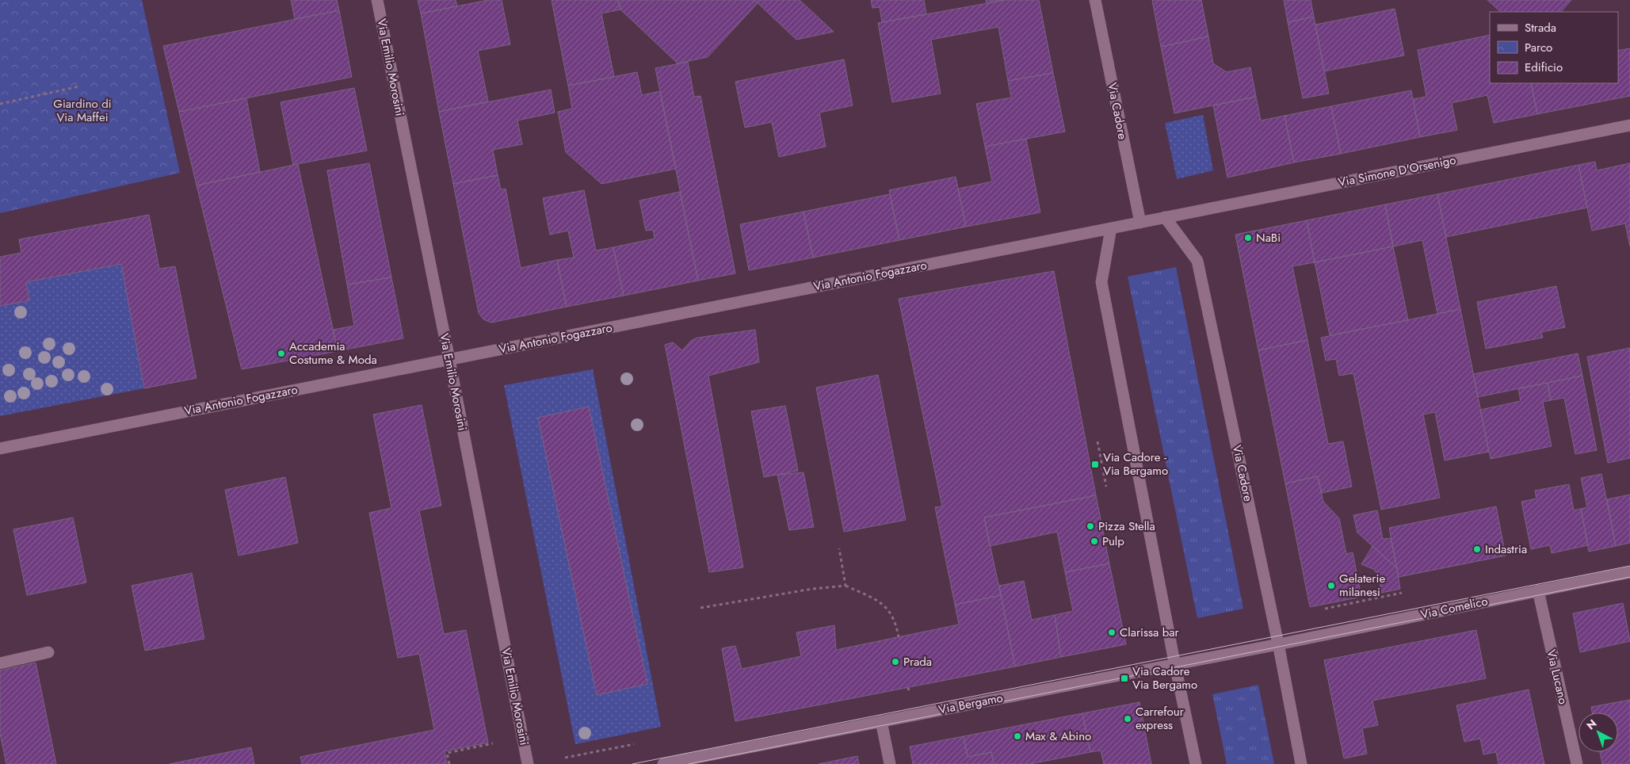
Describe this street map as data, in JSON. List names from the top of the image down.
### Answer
{
  "streets": {
    "street": [
      "Via Emilio Morosini",
      "Via Cadore",
      "Via Simone D'Orsenigo",
      "Via Antonio Fogazzaro",
      "Via Comelico",
      "Via Lucano",
      "Via Bergamo"
    ]
  },
  "crossings": [
    ["Via Emilio Morosini", "Via Antonio Fogazzaro"],
    ["Via Cadore", "Via Simone D'Orsenigo"],
    ["Via Cadore", "Via Comelico"],
    ["Via Cadore", "Via Bergamo"],
    ["Via Comelico", "Via Lucano"],
    ["Via Comelico", "Via Bergamo"]
  ],
  "parks": ["Giardino di Via Maffei"],
  "places": {
    "other": [
      "NaBi",
      "Accademia Costume & Moda",
      "Pizza Stella",
      "Pulp",
      "Indastria",
      "Gelaterie milanesi",
      "Clarissa bar",
      "Prada",
      "Carrefour express",
      "Max & Abino"
    ],
    "transit": ["Via Cadore - Via Bergamo", "Via Cadore Via Bergamo"]
  },
  "legend": ["Strada", "Parco", "Edificio"],
  "north": "top left"
}
